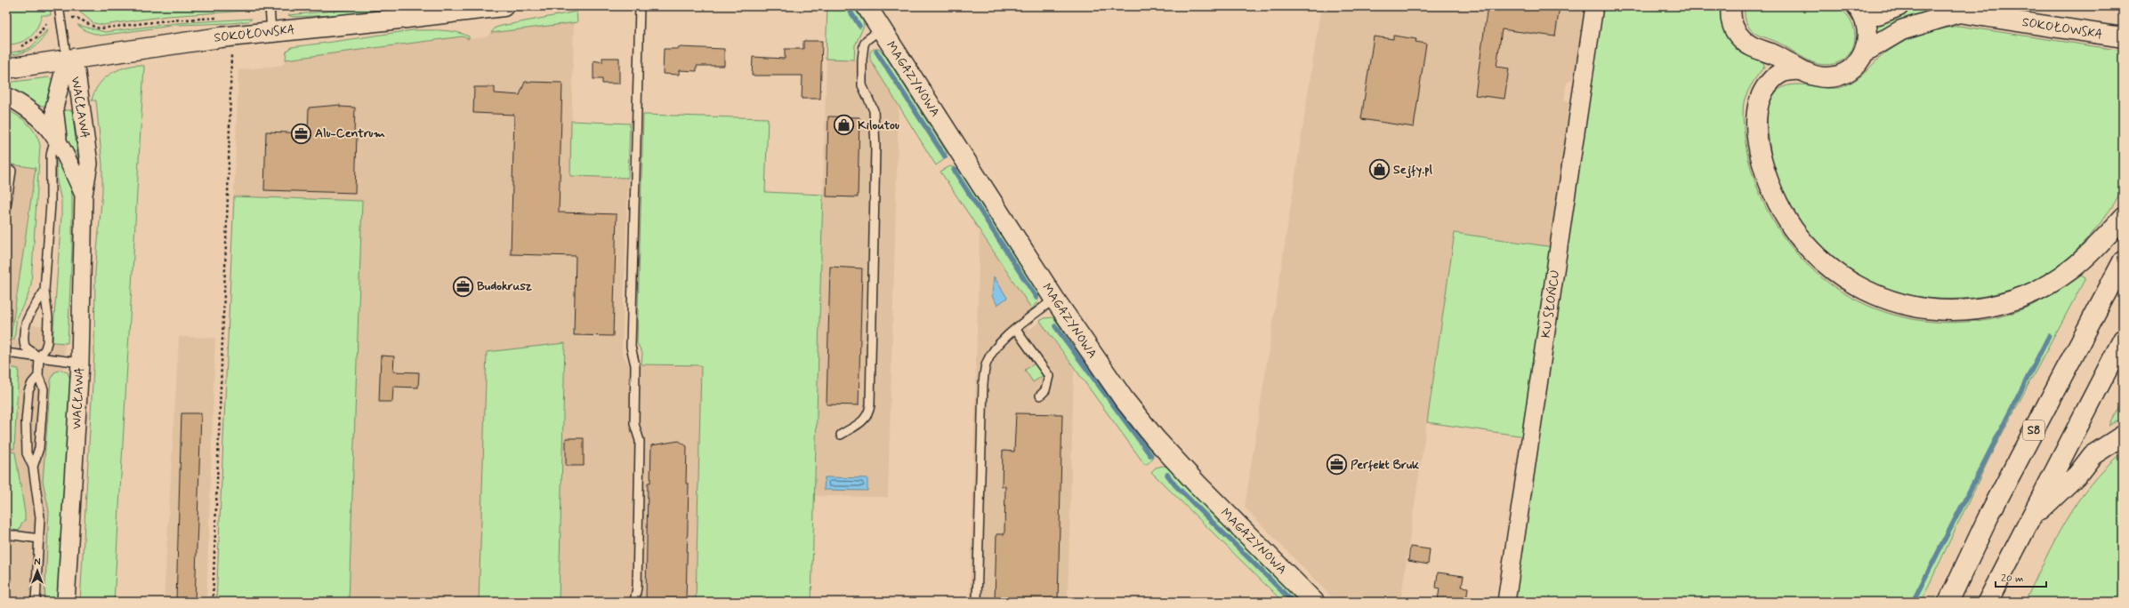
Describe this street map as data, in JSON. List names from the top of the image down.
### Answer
{
  "streets": {
    "main road": ["SOKOŁOWSKA", "MAGAZYNOWA", "S8"],
    "street": ["WACŁAWA", "KU SŁOŃCU"]
  },
  "crossings": [
    ["SOKOŁOWSKA", "WACŁAWA"]
  ],
  "places": {
    "shop": ["Kiloutou", "Sejfy.pl"],
    "office": ["Alu-Centrum", "Budokrusz", "Perfekt Bruk"]
  },
  "scale_bar": "20 m",
  "north": "top"
}
